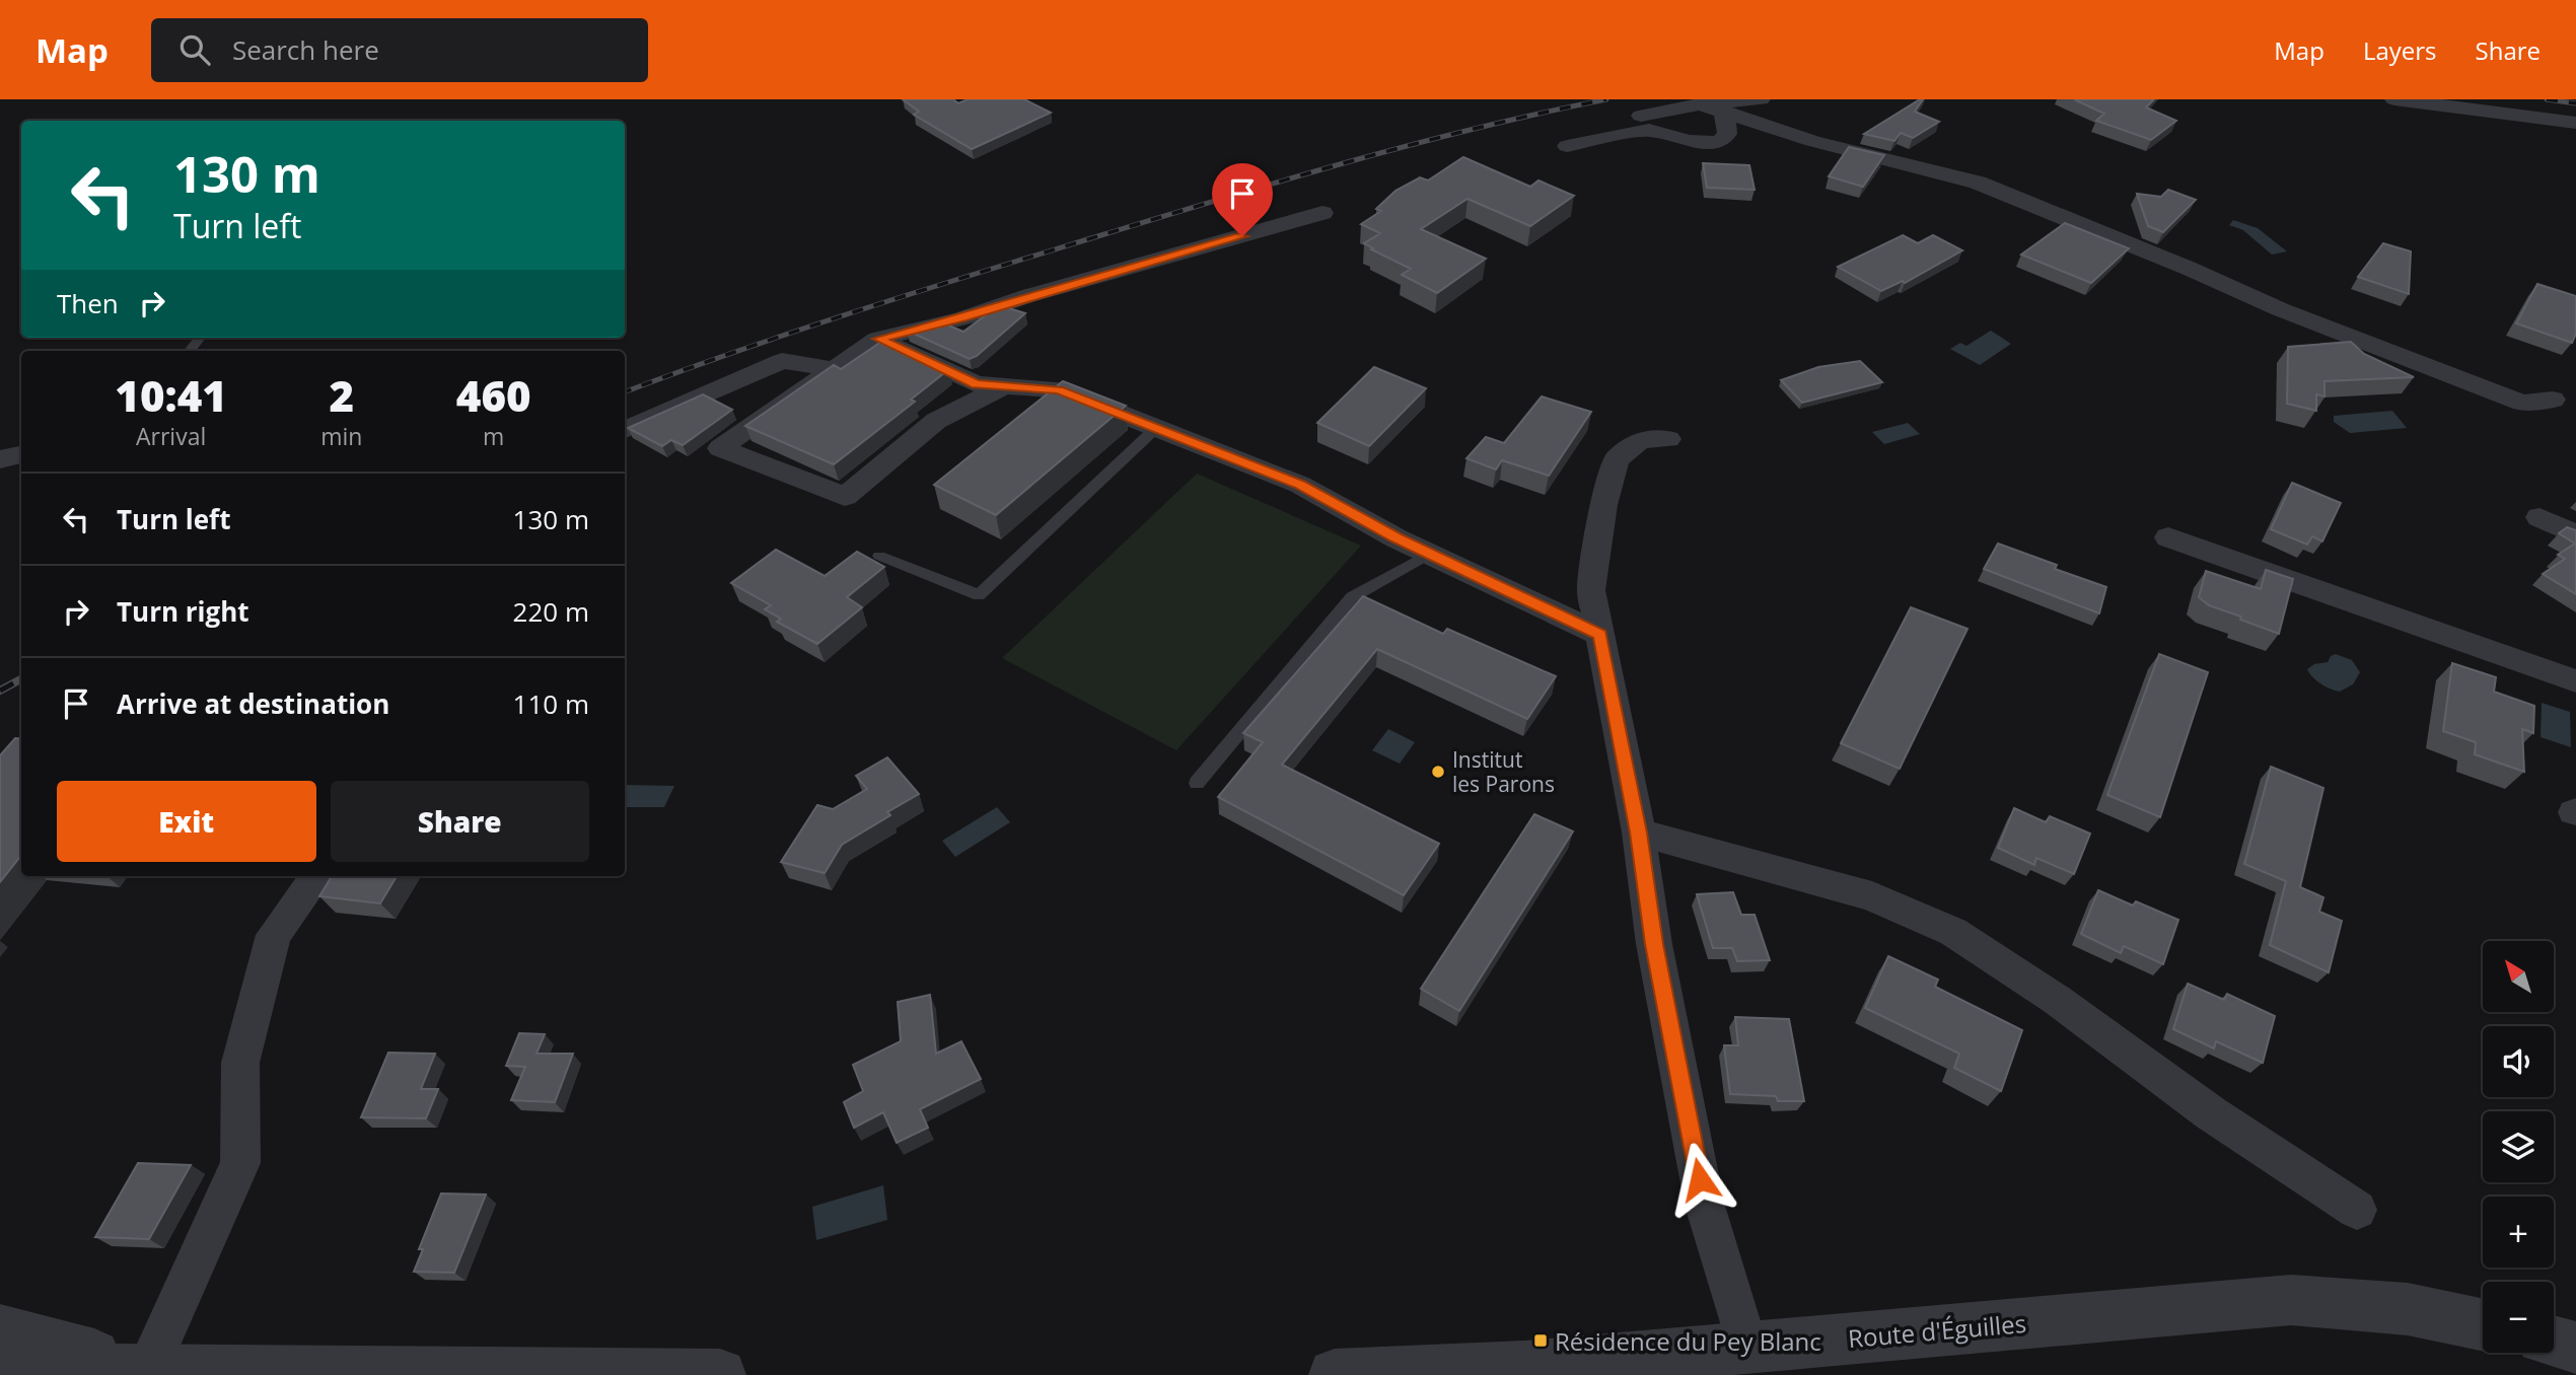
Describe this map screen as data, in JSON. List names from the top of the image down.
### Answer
{
  "streets": {
    "street": ["Route d'Éguilles"]
  },
  "places": {
    "other": ["Institut les Parons"],
    "transit": ["Résidence du Pey Blanc"]
  },
  "north": "top left",
  "page": {
    "header": "Map",
    "search": "Search here",
    "nav": ["Map", "Layers", "Share"],
    "turn": ["130 m", "Turn left"],
    "then": "Then",
    "eta": [
      "10:41",
      "Arrival",
      "2",
      "min",
      "460",
      "m"
    ],
    "list": [
      {
        "name": "Turn left",
        "value": "130 m"
      },
      {
        "name": "Turn right",
        "value": "220 m"
      },
      {
        "name": "Arrive at destination",
        "value": "110 m"
      }
    ],
    "buttons": ["Exit", "Share"],
    "map_buttons": ["+", "−"]
  }
}
